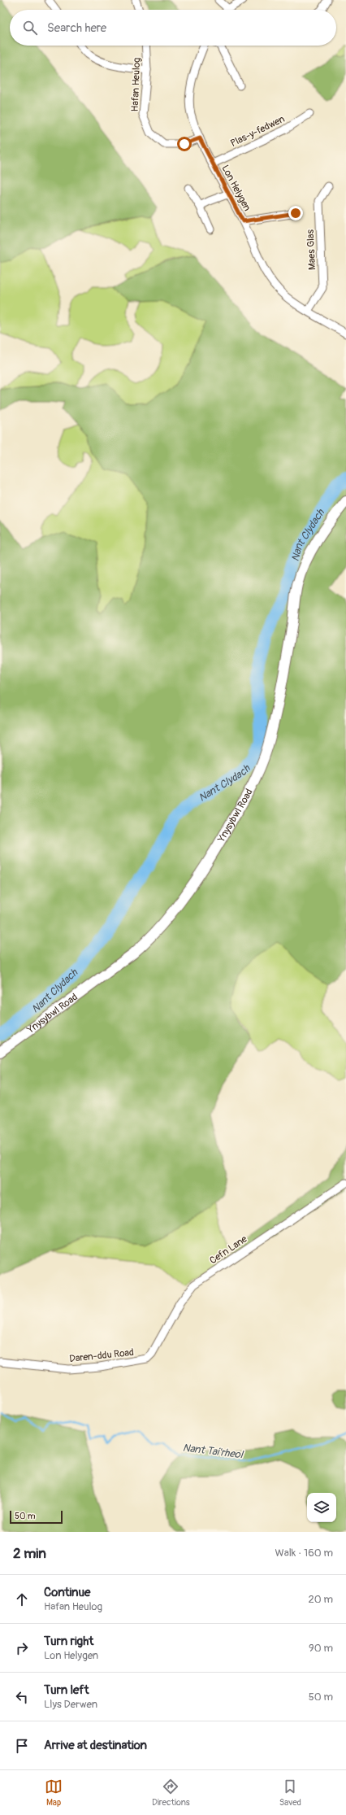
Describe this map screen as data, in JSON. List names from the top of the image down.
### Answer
{
  "streets": {
    "main road": ["Ynysybwl Road"],
    "street": [
      "Hafan Heulog",
      "Plas-y-fedwen",
      "Lon Helygen",
      "Maes Glas",
      "Cefn Lane",
      "Daren-ddu Road"
    ]
  },
  "crossings": [
    ["Hafan Heulog", "Lon Helygen"],
    ["Plas-y-fedwen", "Lon Helygen"],
    ["Lon Helygen", "Maes Glas"],
    ["Cefn Lane", "Daren-ddu Road"]
  ],
  "water": ["Nant Clydach", "Nant Tai'rheol"],
  "scale_bar": "50 m",
  "page": {
    "search": "Search here",
    "scale": "50 m",
    "heading": ["2 min", "Walk · 160 m"],
    "list": [
      ["Continue", "Hafan Heulog", "20 m"],
      ["Turn right", "Lon Helygen", "90 m"],
      ["Turn left", "Llys Derwen", "50 m"],
      "Arrive at destination"
    ],
    "nav": ["Map", "Directions", "Saved"]
  }
}
